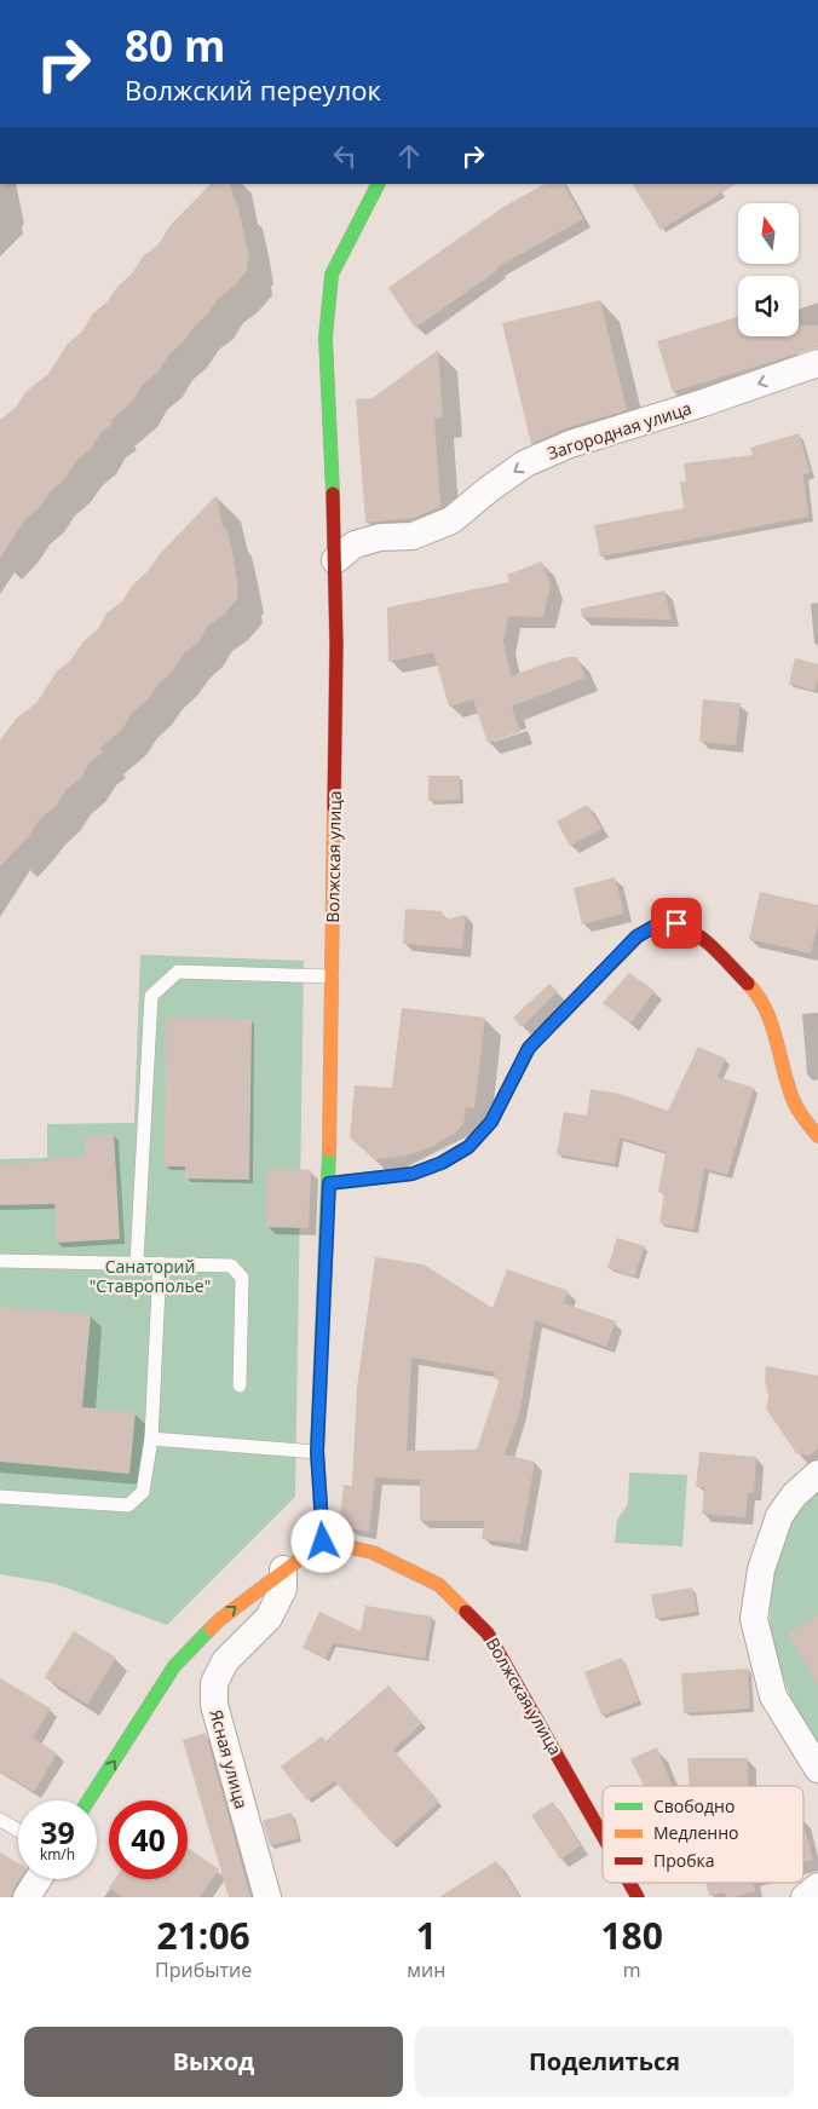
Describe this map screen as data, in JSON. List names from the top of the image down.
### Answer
{
  "streets": {
    "street": ["Загородная улица", "Волжская улица", "Ясная улица"]
  },
  "crossings": [
    ["Загородная улица", "Волжская улица"]
  ],
  "one_way": ["Загородная улица"],
  "parks": ["Санаторий \"Ставрополье\""],
  "legend": ["Свободно", "Медленно", "Пробка"],
  "north": "top",
  "page": {
    "turn": ["80 m", "Волжский переулок"],
    "speed": "39 km/h",
    "limit": "40",
    "eta": [
      "21:06",
      "Прибытие",
      "1",
      "мин",
      "180",
      "m"
    ],
    "buttons": ["Выход", "Поделиться"]
  }
}
